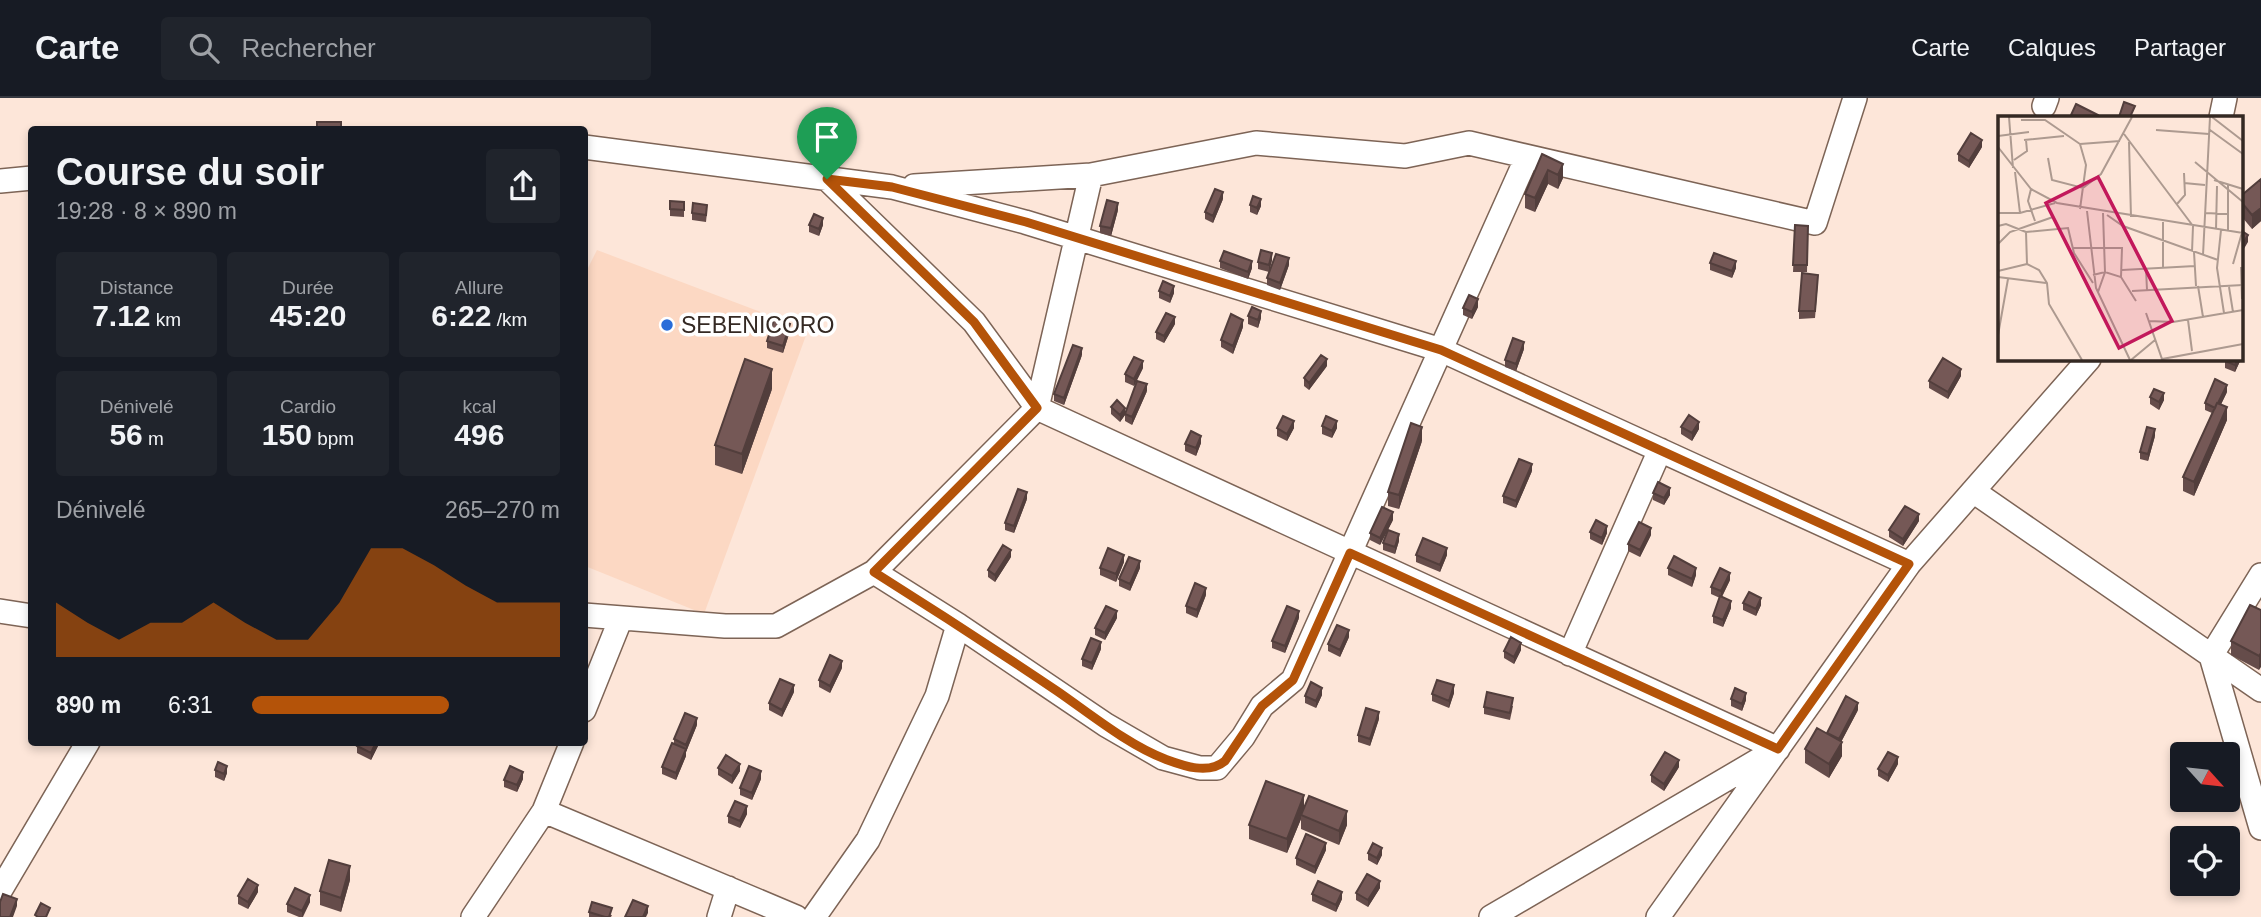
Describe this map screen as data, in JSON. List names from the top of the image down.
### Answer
{
  "places": ["SEBENICORO"],
  "north": "bottom right",
  "page": {
    "header": "Carte",
    "search": "Rechercher",
    "nav": ["Carte", "Calques", "Partager"],
    "heading": ["Course du soir", "19:28 · 8 × 890 m"],
    "stats": [
      ["Distance", "7.12 km"],
      ["Durée", "45:20"],
      ["Allure", "6:22 /km"],
      ["Dénivelé", "56 m"],
      ["Cardio", "150 bpm"],
      ["kcal", "496"]
    ],
    "chart": ["Dénivelé", "265–270 m"],
    "list": [
      {
        "name": "890 m",
        "note": "6:31"
      }
    ]
  }
}
